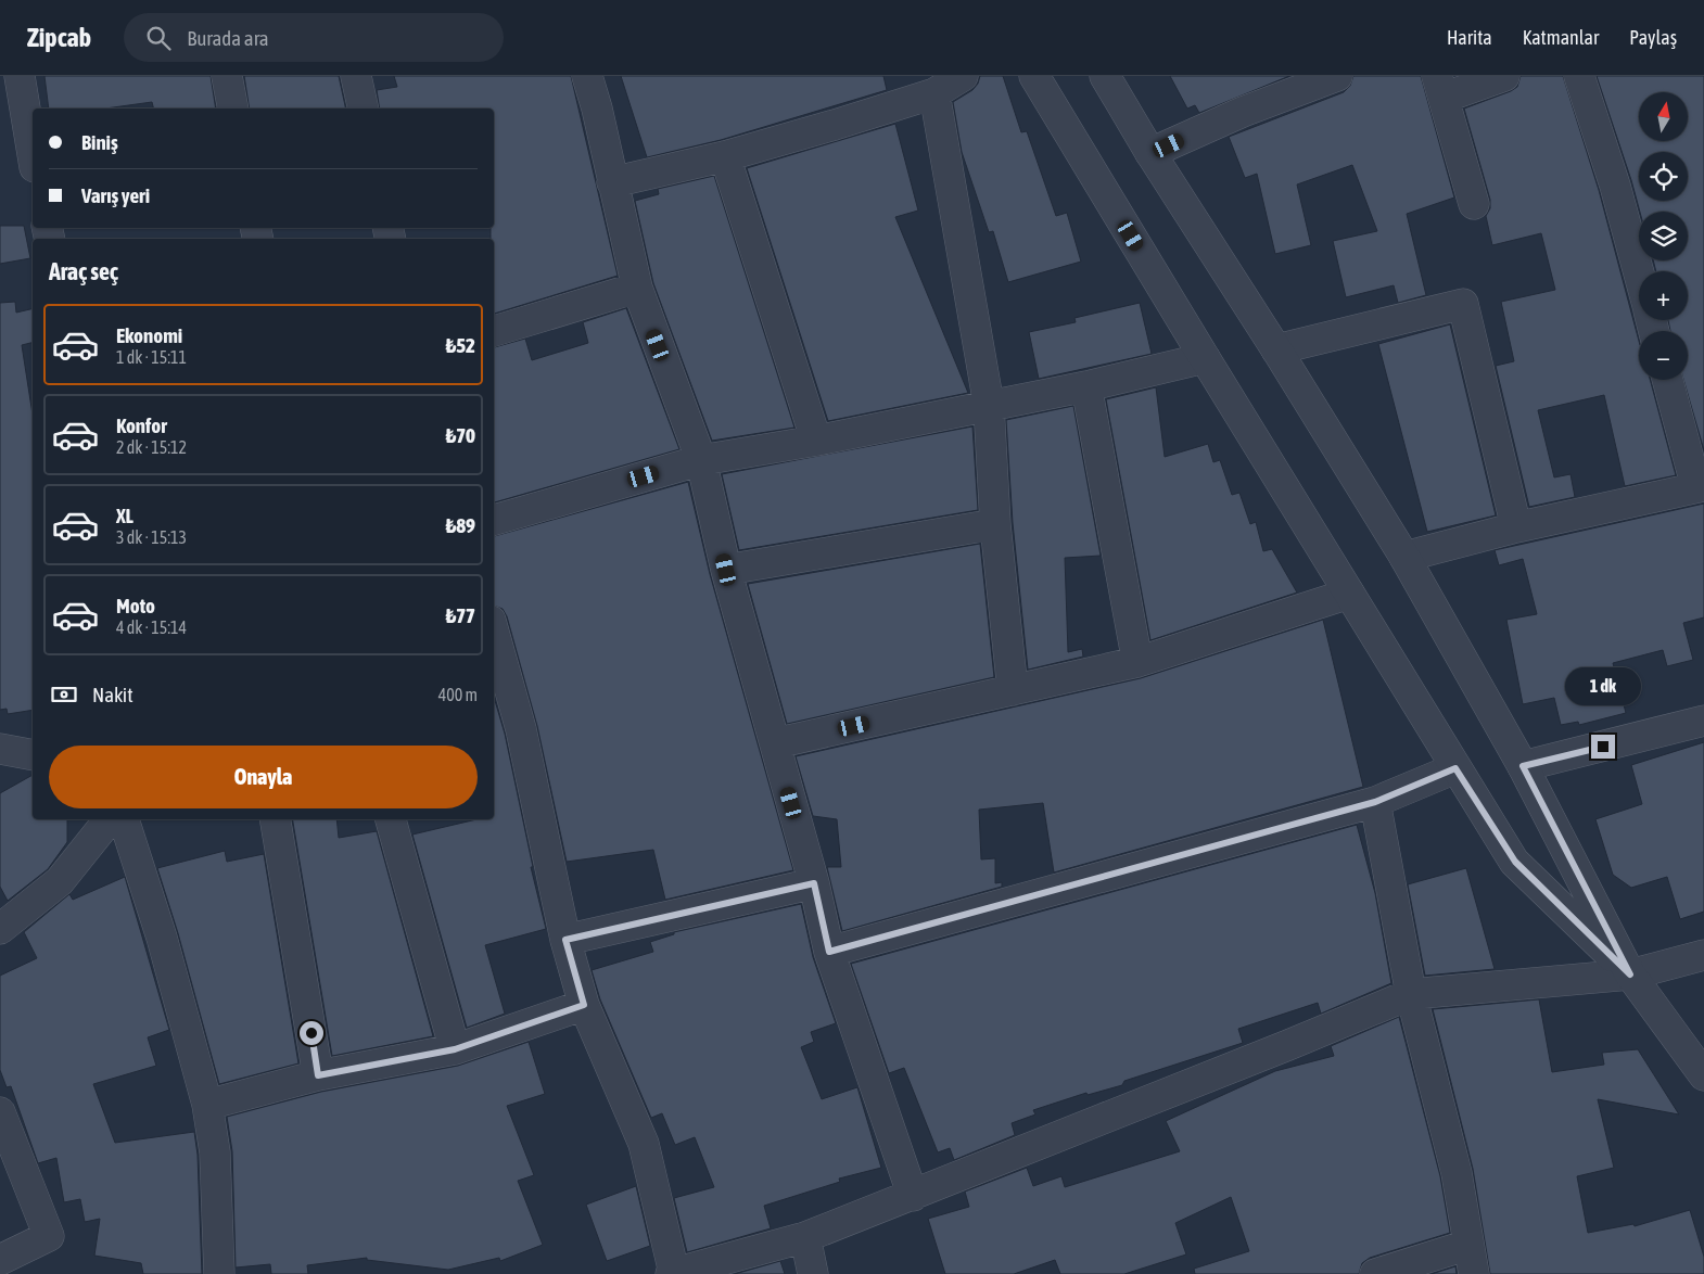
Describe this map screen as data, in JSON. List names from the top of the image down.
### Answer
{
  "north": "top",
  "page": {
    "header": "Zipcab",
    "search": "Burada ara",
    "nav": ["Harita", "Katmanlar", "Paylaş"],
    "map_buttons": ["+", "−"],
    "banner": ["Biniş", "Varış yeri"],
    "heading": "Araç seç",
    "list": [
      {
        "name": "Ekonomi",
        "note": "1 dk · 15:11",
        "value": "₺52"
      },
      {
        "name": "Konfor",
        "note": "2 dk · 15:12",
        "value": "₺70"
      },
      {
        "name": "XL",
        "note": "3 dk · 15:13",
        "value": "₺89"
      },
      {
        "name": "Moto",
        "note": "4 dk · 15:14",
        "value": "₺77"
      }
    ],
    "pay": ["Nakit", "400 m"],
    "bubble": "1 dk",
    "buttons": "Onayla"
  }
}
